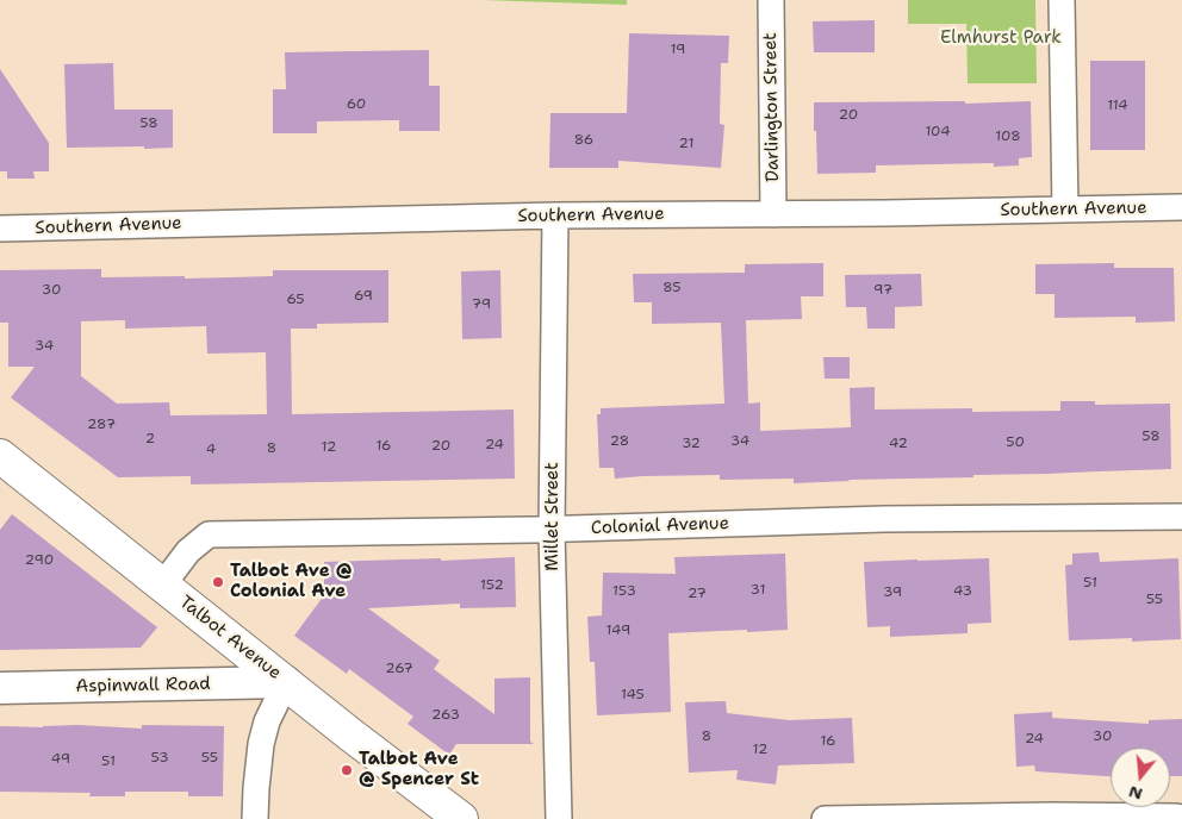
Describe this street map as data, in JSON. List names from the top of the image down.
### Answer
{
  "streets": {
    "main road": ["Talbot Avenue"],
    "street": [
      "Darlington Street",
      "Southern Avenue",
      "Millet Street",
      "Colonial Avenue",
      "Aspinwall Road"
    ]
  },
  "crossings": [
    ["Darlington Street", "Southern Avenue"],
    ["Southern Avenue", "Millet Street"],
    ["Millet Street", "Colonial Avenue"],
    ["Colonial Avenue", "Talbot Avenue"],
    ["Talbot Avenue", "Aspinwall Road"]
  ],
  "parks": ["Elmhurst Park"],
  "places": ["Talbot Ave @ Colonial Ave", "Talbot Ave @ Spencer St"],
  "house_numbers": [
    "19",
    "60",
    "114",
    "20",
    "58",
    "104",
    "108",
    "86",
    "21",
    "85",
    "30",
    "97",
    "69",
    "65",
    "79",
    "34",
    "287",
    "58",
    "2",
    "28",
    "34",
    "50",
    "32",
    "42",
    "24",
    "16",
    "20",
    "12",
    "8",
    "4",
    "290",
    "51",
    "152",
    "31",
    "153",
    "43",
    "39",
    "27",
    "55",
    "149",
    "267",
    "145",
    "263",
    "8",
    "30",
    "24",
    "16",
    "12",
    "53",
    "55",
    "49",
    "51"
  ],
  "north": "bottom"
}
